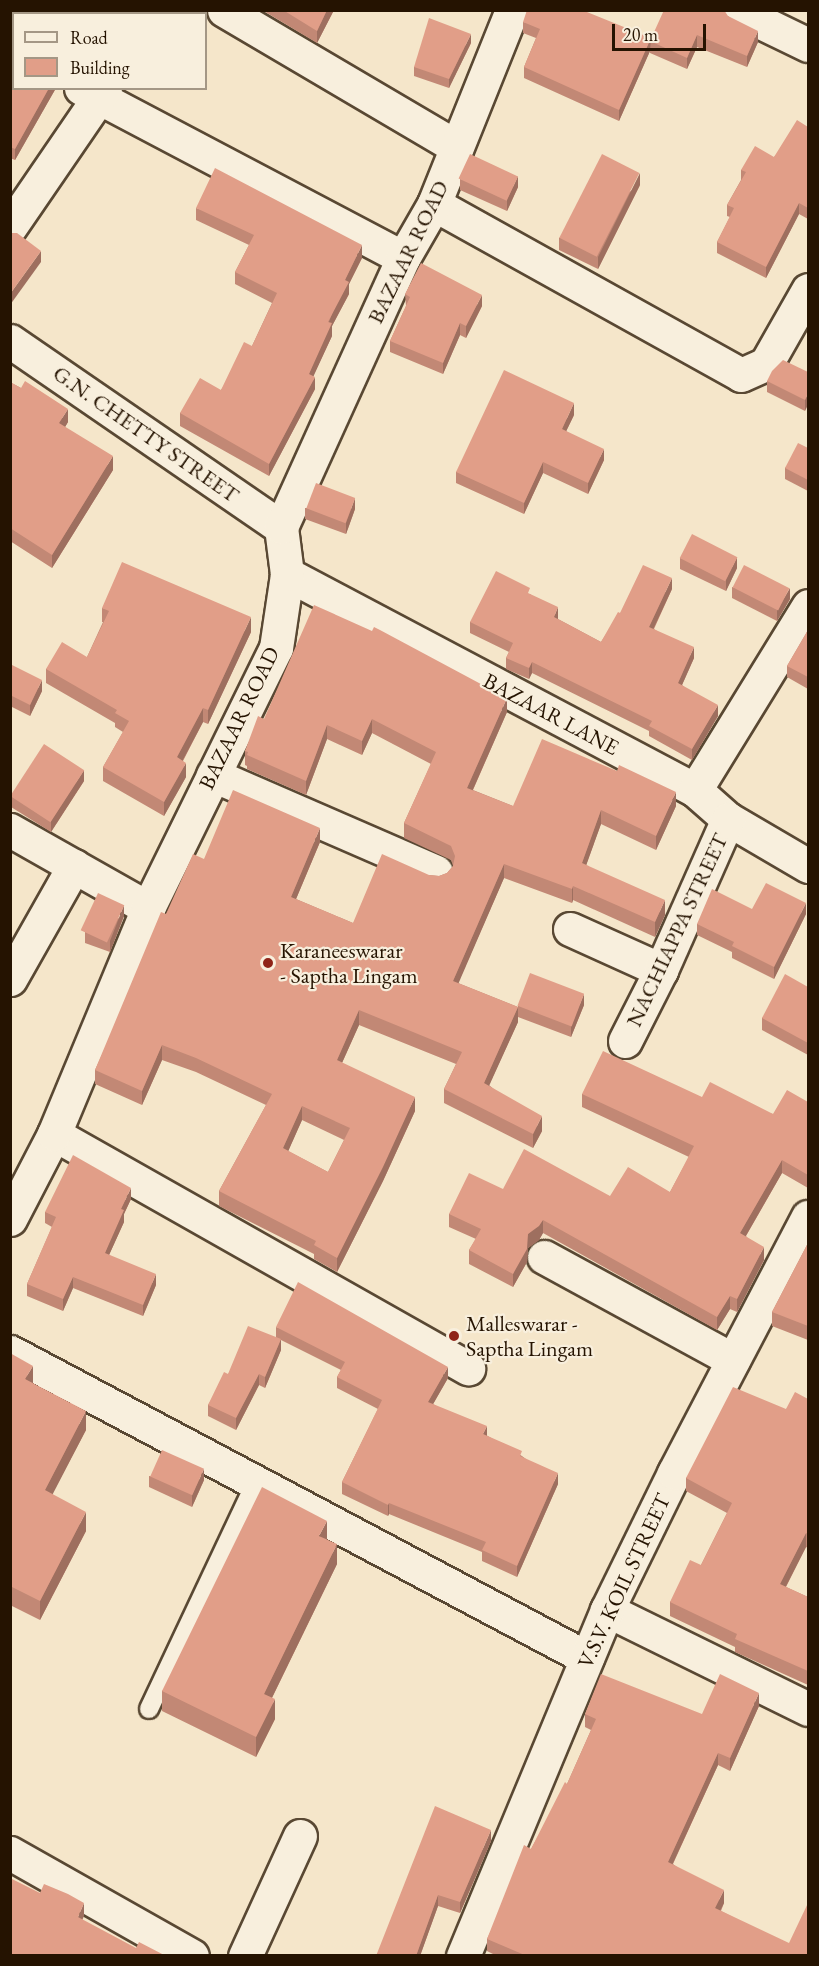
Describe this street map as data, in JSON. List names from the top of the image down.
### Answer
{
  "streets": {
    "street": [
      "BAZAAR ROAD",
      "G.N. CHETTY STREET",
      "BAZAAR LANE",
      "NACHIAPPA STREET",
      "V.S.V. KOIL STREET"
    ]
  },
  "crossings": [
    ["BAZAAR ROAD", "G.N. CHETTY STREET"],
    ["BAZAAR ROAD", "BAZAAR LANE"],
    ["BAZAAR LANE", "NACHIAPPA STREET"]
  ],
  "places": ["Karaneeswarar - Saptha Lingam", "Malleswarar - Saptha Lingam"],
  "legend": ["Road", "Building"],
  "scale_bar": "20 m"
}
